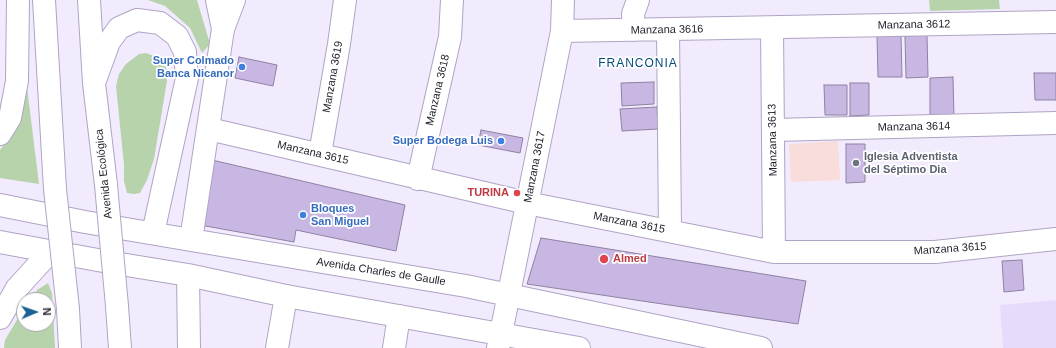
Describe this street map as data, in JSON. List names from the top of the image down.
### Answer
{
  "streets": {
    "main road": [
      "Manzana 3612",
      "Manzana 3616",
      "Manzana 3619",
      "Manzana 3618",
      "Manzana 3614",
      "Manzana 3613",
      "Manzana 3615",
      "Manzana 3617",
      "Avenida Ecológica",
      "Avenida Charles de Gaulle"
    ]
  },
  "crossings": [
    ["Manzana 3612", "Manzana 3616"],
    ["Manzana 3612", "Manzana 3613"],
    ["Manzana 3616", "Manzana 3613"],
    ["Manzana 3616", "Manzana 3617"],
    ["Manzana 3619", "Manzana 3615"],
    ["Manzana 3618", "Manzana 3615"],
    ["Manzana 3614", "Manzana 3613"],
    ["Manzana 3613", "Manzana 3615"],
    ["Manzana 3615", "Manzana 3617"],
    ["Manzana 3617", "Avenida Charles de Gaulle"]
  ],
  "districts": ["FRANCONIA"],
  "places": [
    "Super Colmado Banca Nicanor",
    "Super Bodega Luis",
    "Iglesia Adventista del Séptimo Dia",
    "TURINA",
    "Bloques San Miguel",
    "Almed"
  ],
  "north": "right"
}
